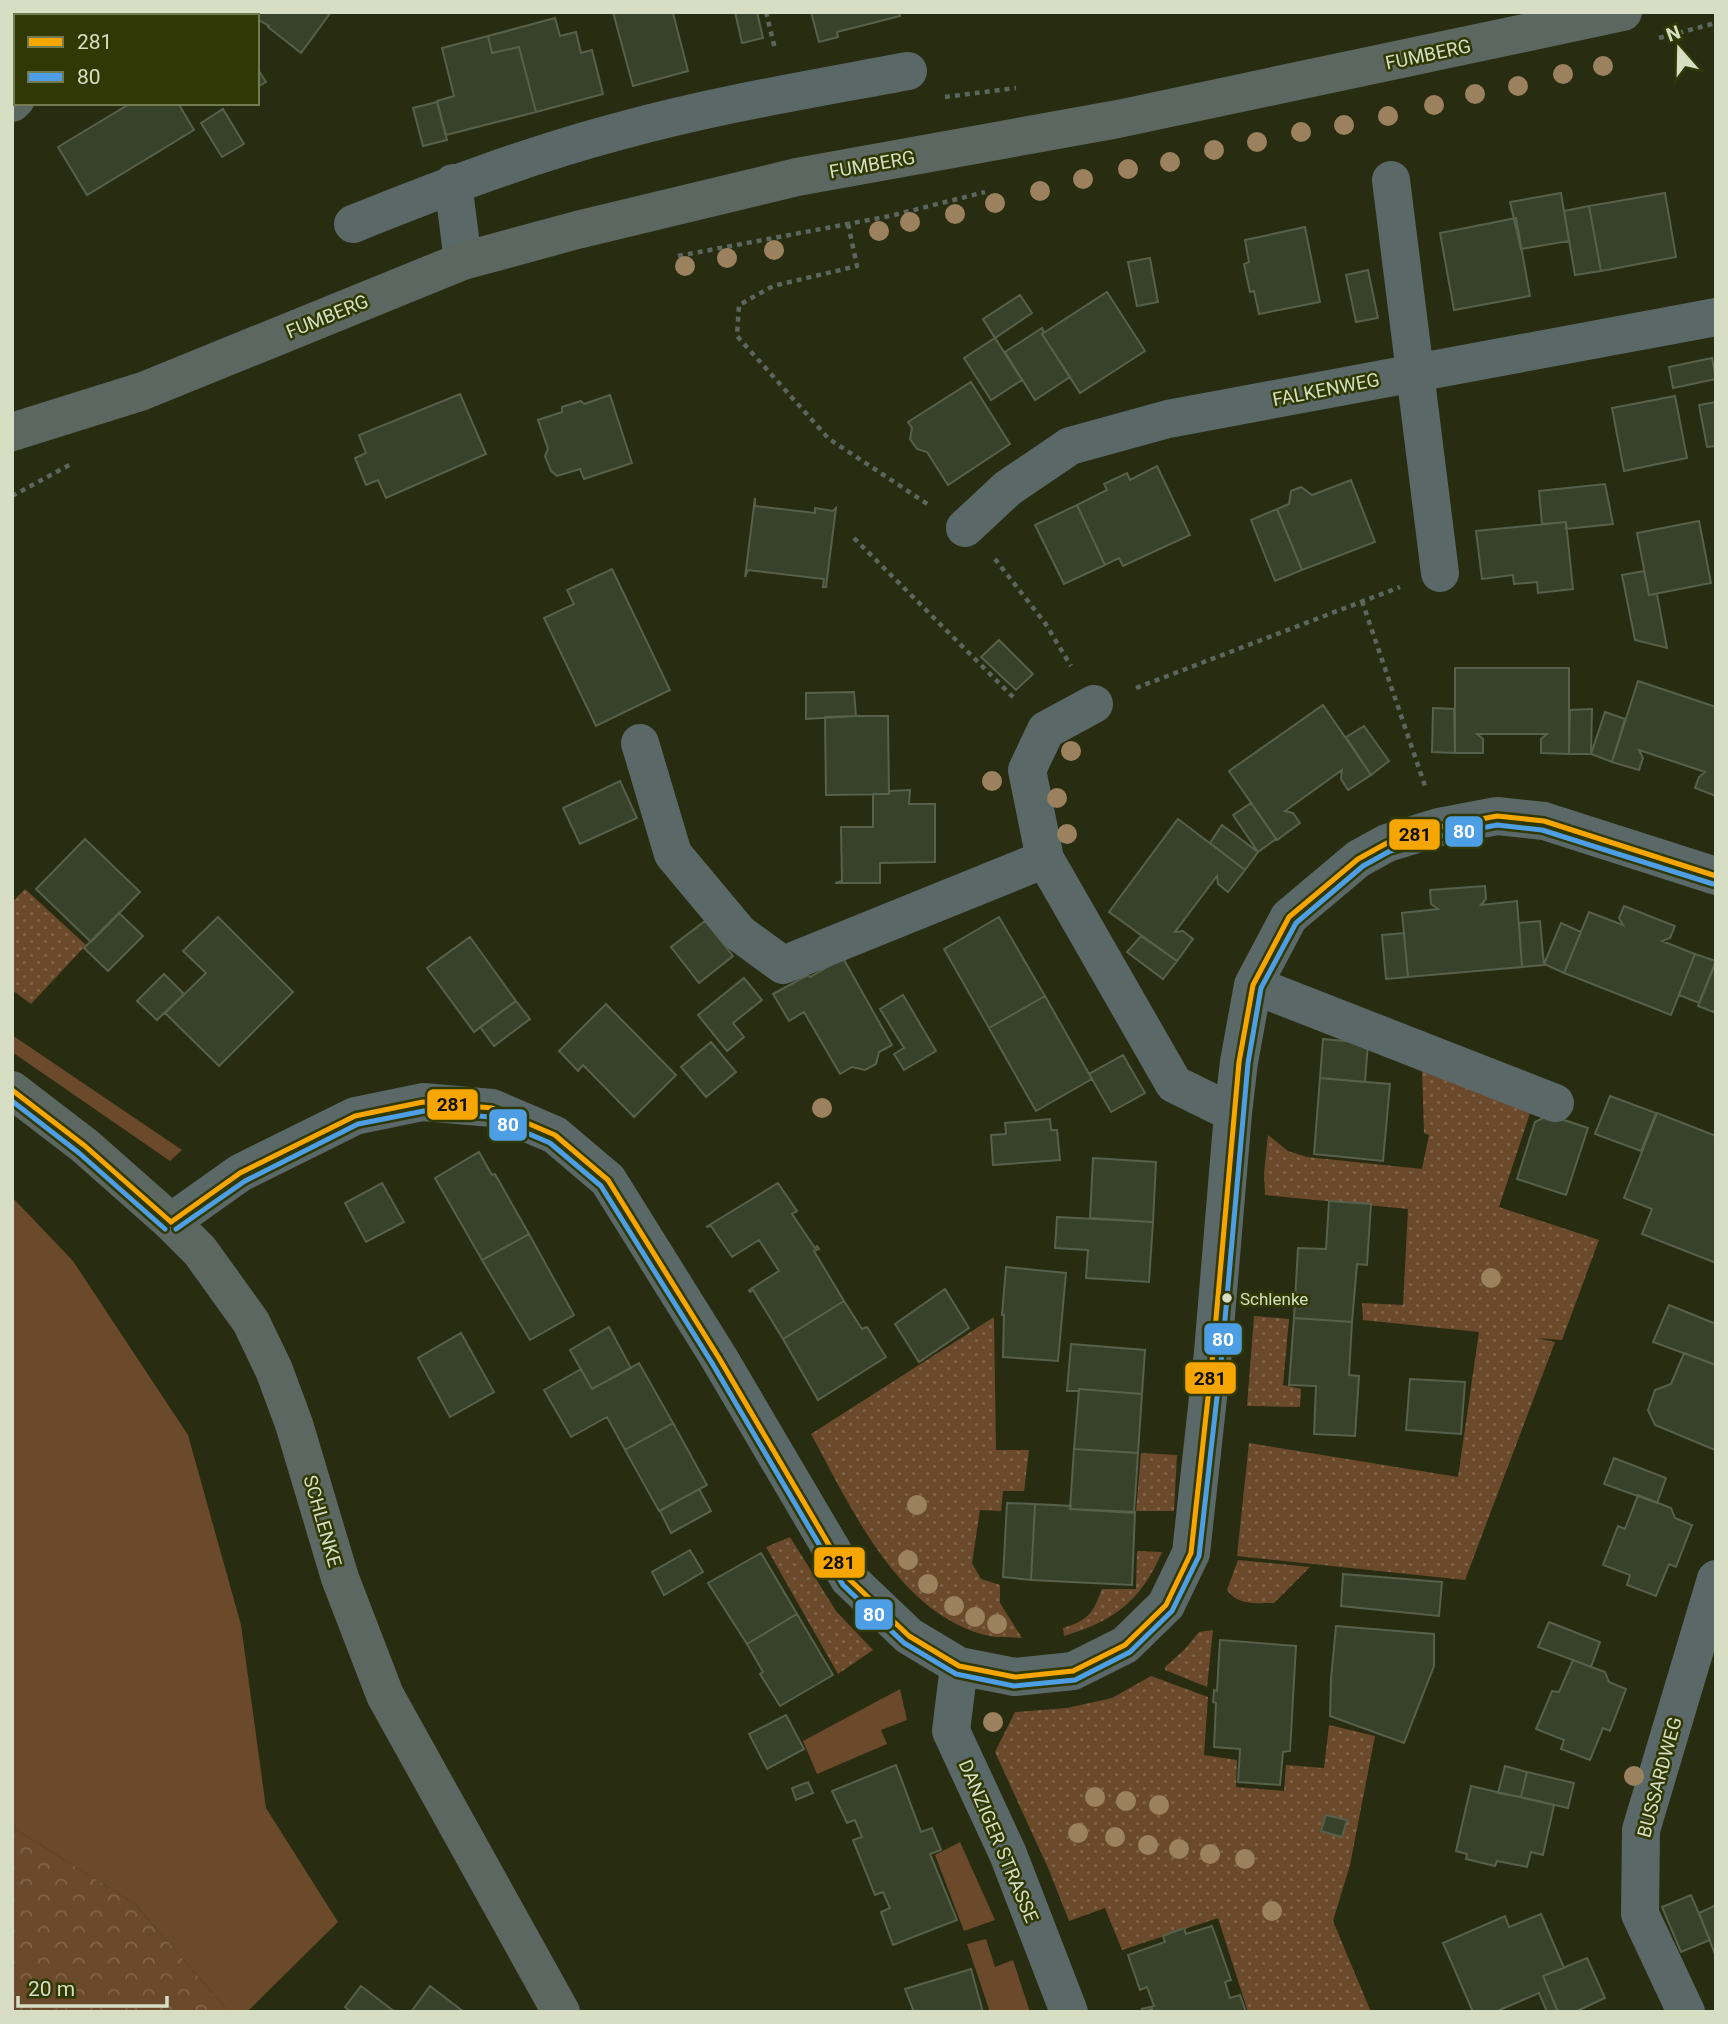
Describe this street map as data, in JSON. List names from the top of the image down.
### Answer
{
  "streets": {
    "main road": ["FUMBERG", "SCHLENKE"],
    "street": ["FALKENWEG", "BUSSARDWEG", "DANZIGER STRASSE"]
  },
  "places": ["Schlenke"],
  "lines": ["transit line 281", "transit line 80"],
  "legend": ["281", "80"],
  "scale_bar": "20 m",
  "north": "top"
}
